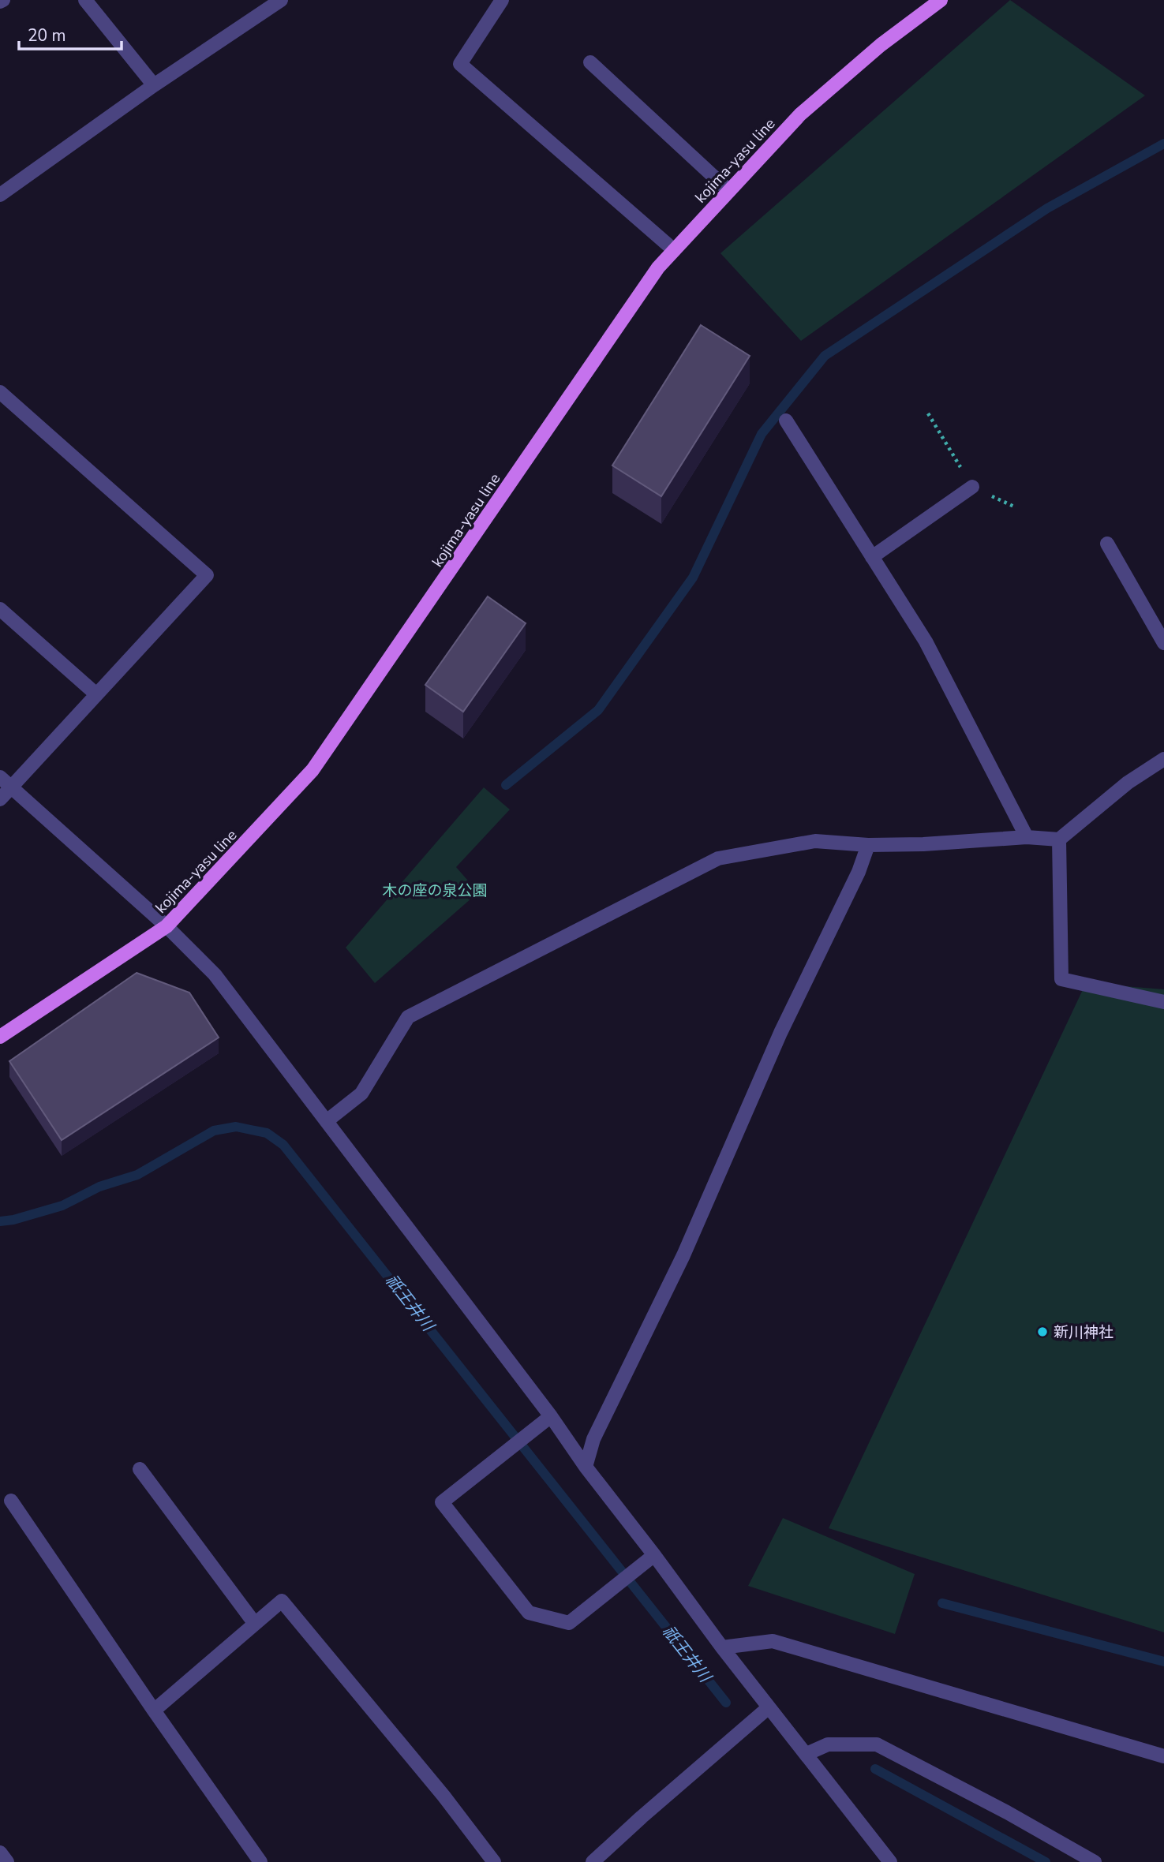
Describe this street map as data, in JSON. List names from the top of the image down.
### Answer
{
  "streets": {
    "main road": ["kojima-yasu line"]
  },
  "water": ["祇王井川"],
  "parks": ["木の座の泉公園"],
  "places": ["新川神社"],
  "scale_bar": "20 m"
}
